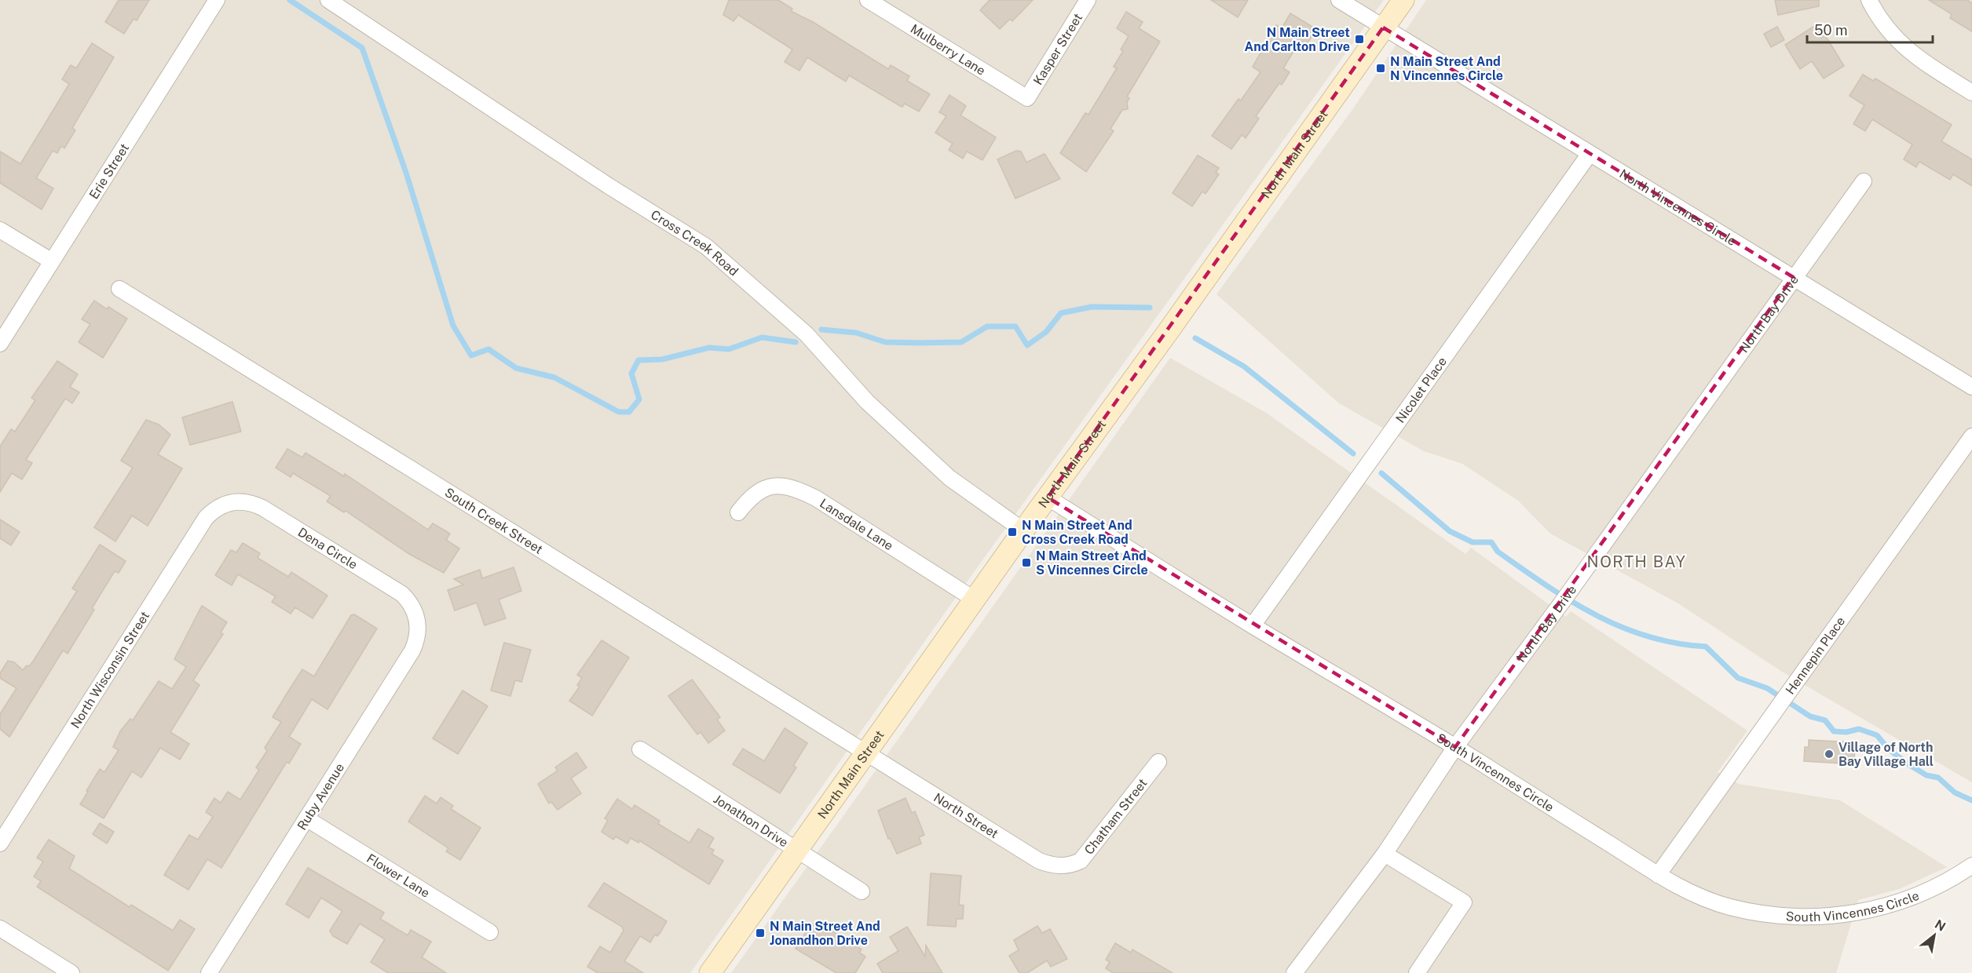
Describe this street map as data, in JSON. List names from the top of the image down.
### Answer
{
  "streets": {
    "main road": ["North Main Street"],
    "street": [
      "Mulberry Lane",
      "Kasper Street",
      "Erie Street",
      "North Vincennes Circle",
      "Cross Creek Road",
      "North Bay Drive",
      "Nicolet Place",
      "South Creek Street",
      "Lansdale Lane",
      "Dena Circle",
      "Hennepin Place",
      "North Wisconsin Street",
      "South Vincennes Circle",
      "Ruby Avenue",
      "North Street",
      "Chatham Street",
      "Jonathon Drive",
      "Flower Lane"
    ]
  },
  "crossings": [
    ["Mulberry Lane", "Kasper Street"],
    ["North Main Street", "North Vincennes Circle"],
    ["North Main Street", "Cross Creek Road"],
    ["North Main Street", "South Creek Street"],
    ["North Main Street", "Lansdale Lane"],
    ["North Main Street", "South Vincennes Circle"],
    ["North Main Street", "North Street"],
    ["North Main Street", "Jonathon Drive"],
    ["North Vincennes Circle", "North Bay Drive"],
    ["North Vincennes Circle", "Nicolet Place"],
    ["North Bay Drive", "South Vincennes Circle"],
    ["Nicolet Place", "South Vincennes Circle"],
    ["South Creek Street", "North Street"],
    ["Dena Circle", "North Wisconsin Street"],
    ["Dena Circle", "Ruby Avenue"],
    ["Hennepin Place", "South Vincennes Circle"],
    ["Ruby Avenue", "Flower Lane"],
    ["North Street", "Chatham Street"]
  ],
  "districts": ["NORTH BAY"],
  "places": {
    "transit": [
      "N Main Street And Carlton Drive",
      "N Main Street And N Vincennes Circle",
      "N Main Street And Cross Creek Road",
      "N Main Street And S Vincennes Circle",
      "N Main Street And Jonandhon Drive"
    ],
    "other": ["Village of North Bay Village Hall"]
  },
  "scale_bar": "50 m",
  "north": "top right"
}
